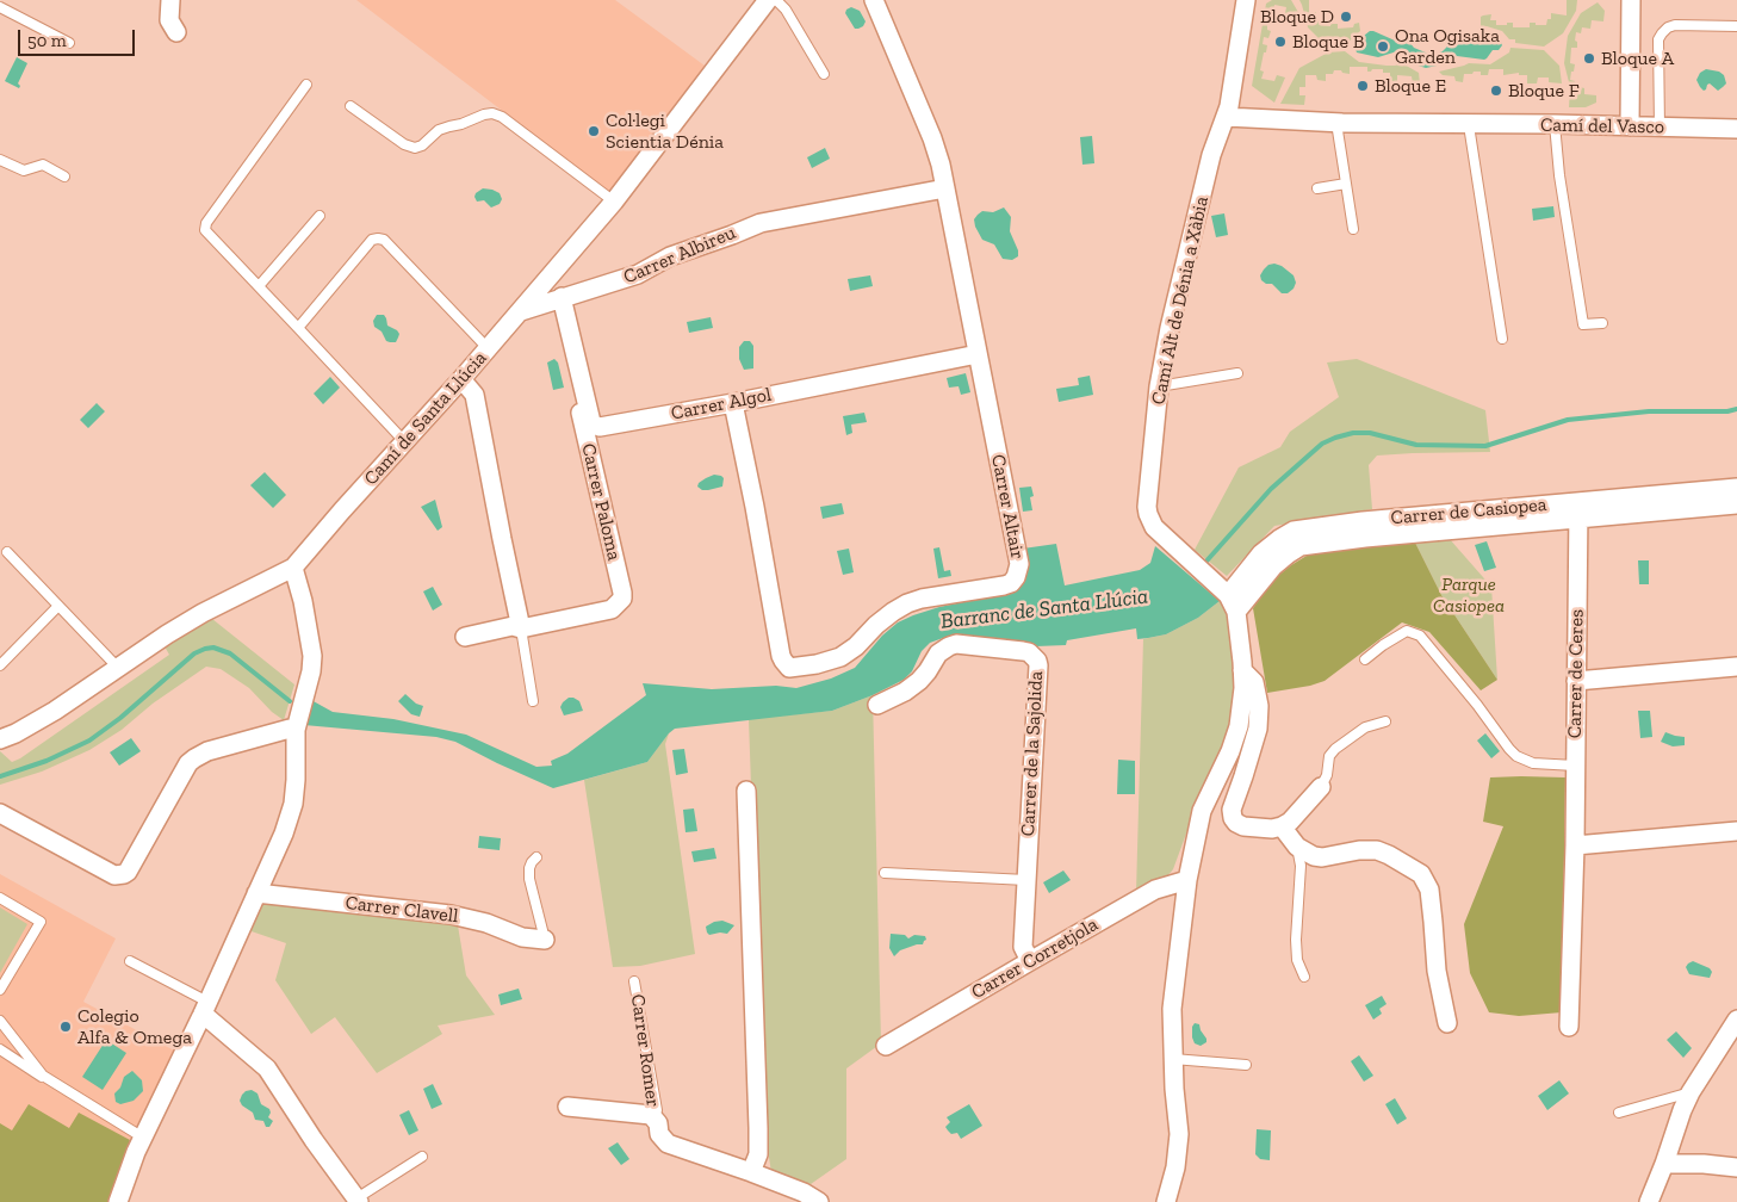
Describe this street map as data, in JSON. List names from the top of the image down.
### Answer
{
  "streets": {
    "street": [
      "Camí del Vasco",
      "Carrer Albireu",
      "Camí Alt de Dénia a Xàbia",
      "Carrer Algol",
      "Camí de Santa Llúcia",
      "Carrer Paloma",
      "Carrer Altair",
      "Carrer de Casiopea",
      "Carrer de Ceres",
      "Carrer de la Sajolida",
      "Carrer Clavell",
      "Carrer Corretjola",
      "Carrer Romer"
    ]
  },
  "crossings": [
    ["Camí del Vasco", "Camí Alt de Dénia a Xàbia"],
    ["Carrer Albireu", "Carrer Algol"],
    ["Carrer Albireu", "Camí de Santa Llúcia"],
    ["Carrer Albireu", "Carrer Paloma"],
    ["Carrer Albireu", "Carrer Altair"],
    ["Camí Alt de Dénia a Xàbia", "Carrer de Casiopea"],
    ["Camí Alt de Dénia a Xàbia", "Carrer Corretjola"],
    ["Carrer Algol", "Carrer Paloma"],
    ["Carrer Algol", "Carrer Altair"],
    ["Carrer de Casiopea", "Carrer de Ceres"],
    ["Carrer de la Sajolida", "Carrer Corretjola"]
  ],
  "water": ["Barranc de Santa Llúcia"],
  "parks": ["Parque Casiopea"],
  "places": [
    "Bloque D",
    "Bloque B",
    "Ona Ogisaka Garden",
    "Bloque A",
    "Bloque E",
    "Bloque F",
    "Col·legi Scientia Dénia",
    "Colegio Alfa & Omega"
  ],
  "scale_bar": "50 m"
}
